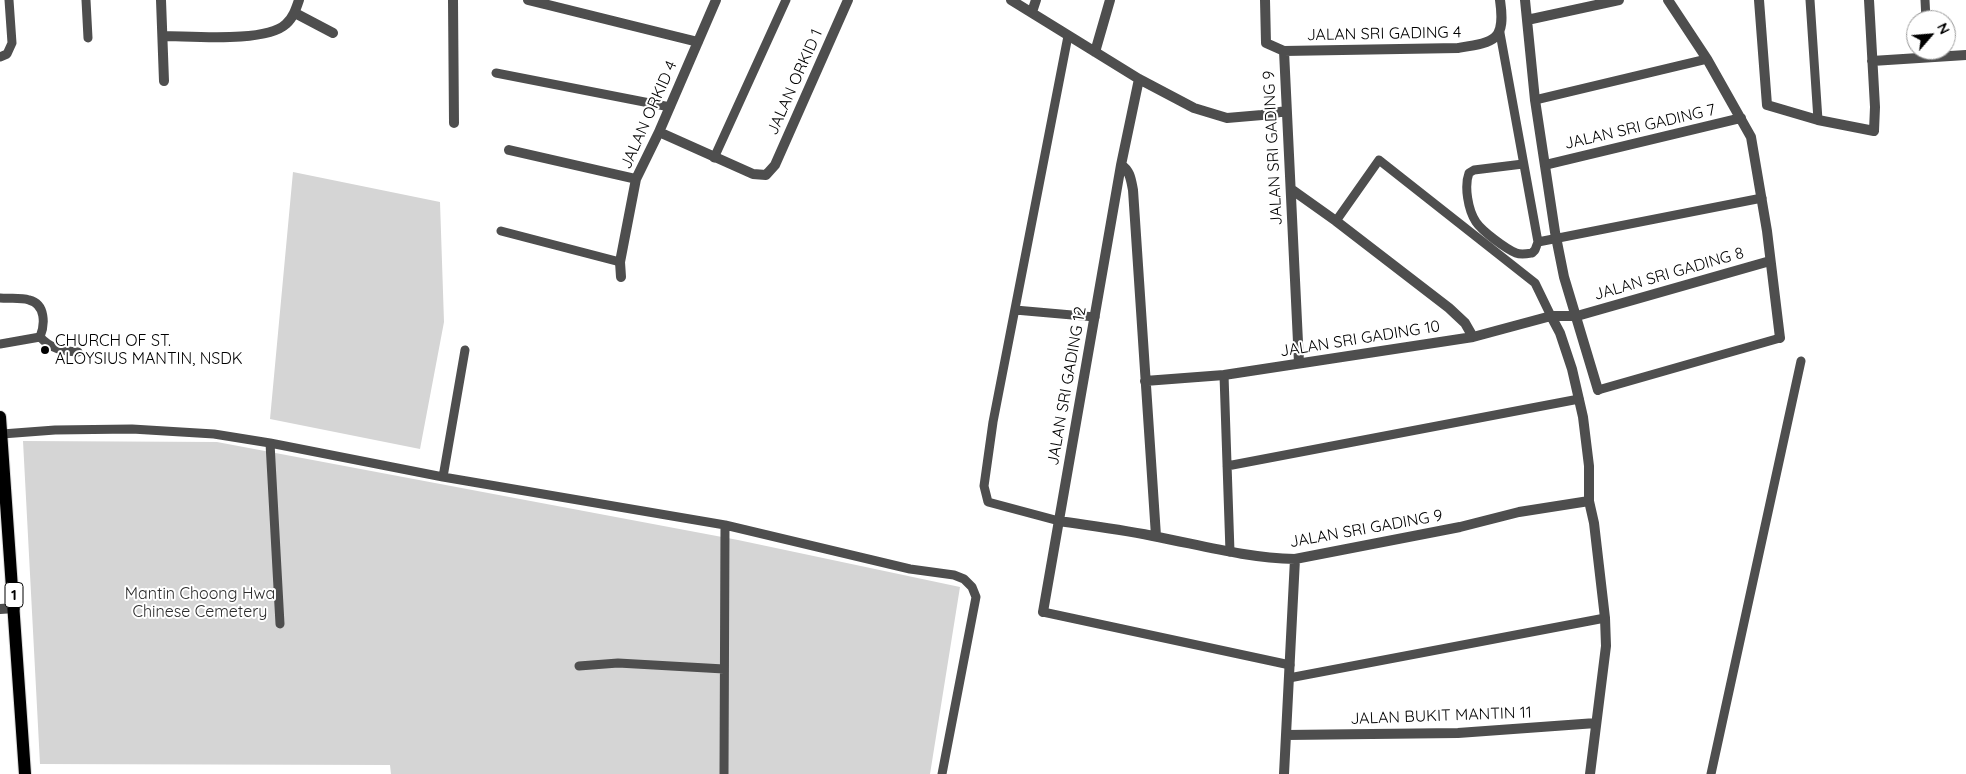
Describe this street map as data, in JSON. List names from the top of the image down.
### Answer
{
  "streets": {
    "main road": ["1"],
    "street": [
      "JALAN SRI GADING 4",
      "JALAN ORKID 1",
      "JALAN ORKID 4",
      "JALAN SRI GADING 7",
      "JALAN SRI GADING 9",
      "JALAN SRI GADING 8",
      "JALAN SRI GADING 10",
      "JALAN SRI GADING 12",
      "JALAN BUKIT MANTIN 11"
    ]
  },
  "crossings": [
    ["JALAN SRI GADING 4", "JALAN SRI GADING 9"],
    ["JALAN SRI GADING 9", "JALAN SRI GADING 10"],
    ["JALAN SRI GADING 9", "JALAN SRI GADING 12"],
    ["JALAN SRI GADING 8", "JALAN SRI GADING 10"]
  ],
  "parks": ["Mantin Choong Hwa Chinese Cemetery"],
  "places": ["CHURCH OF ST. ALOYSIUS MANTIN, NSDK"],
  "north": "top right"
}
